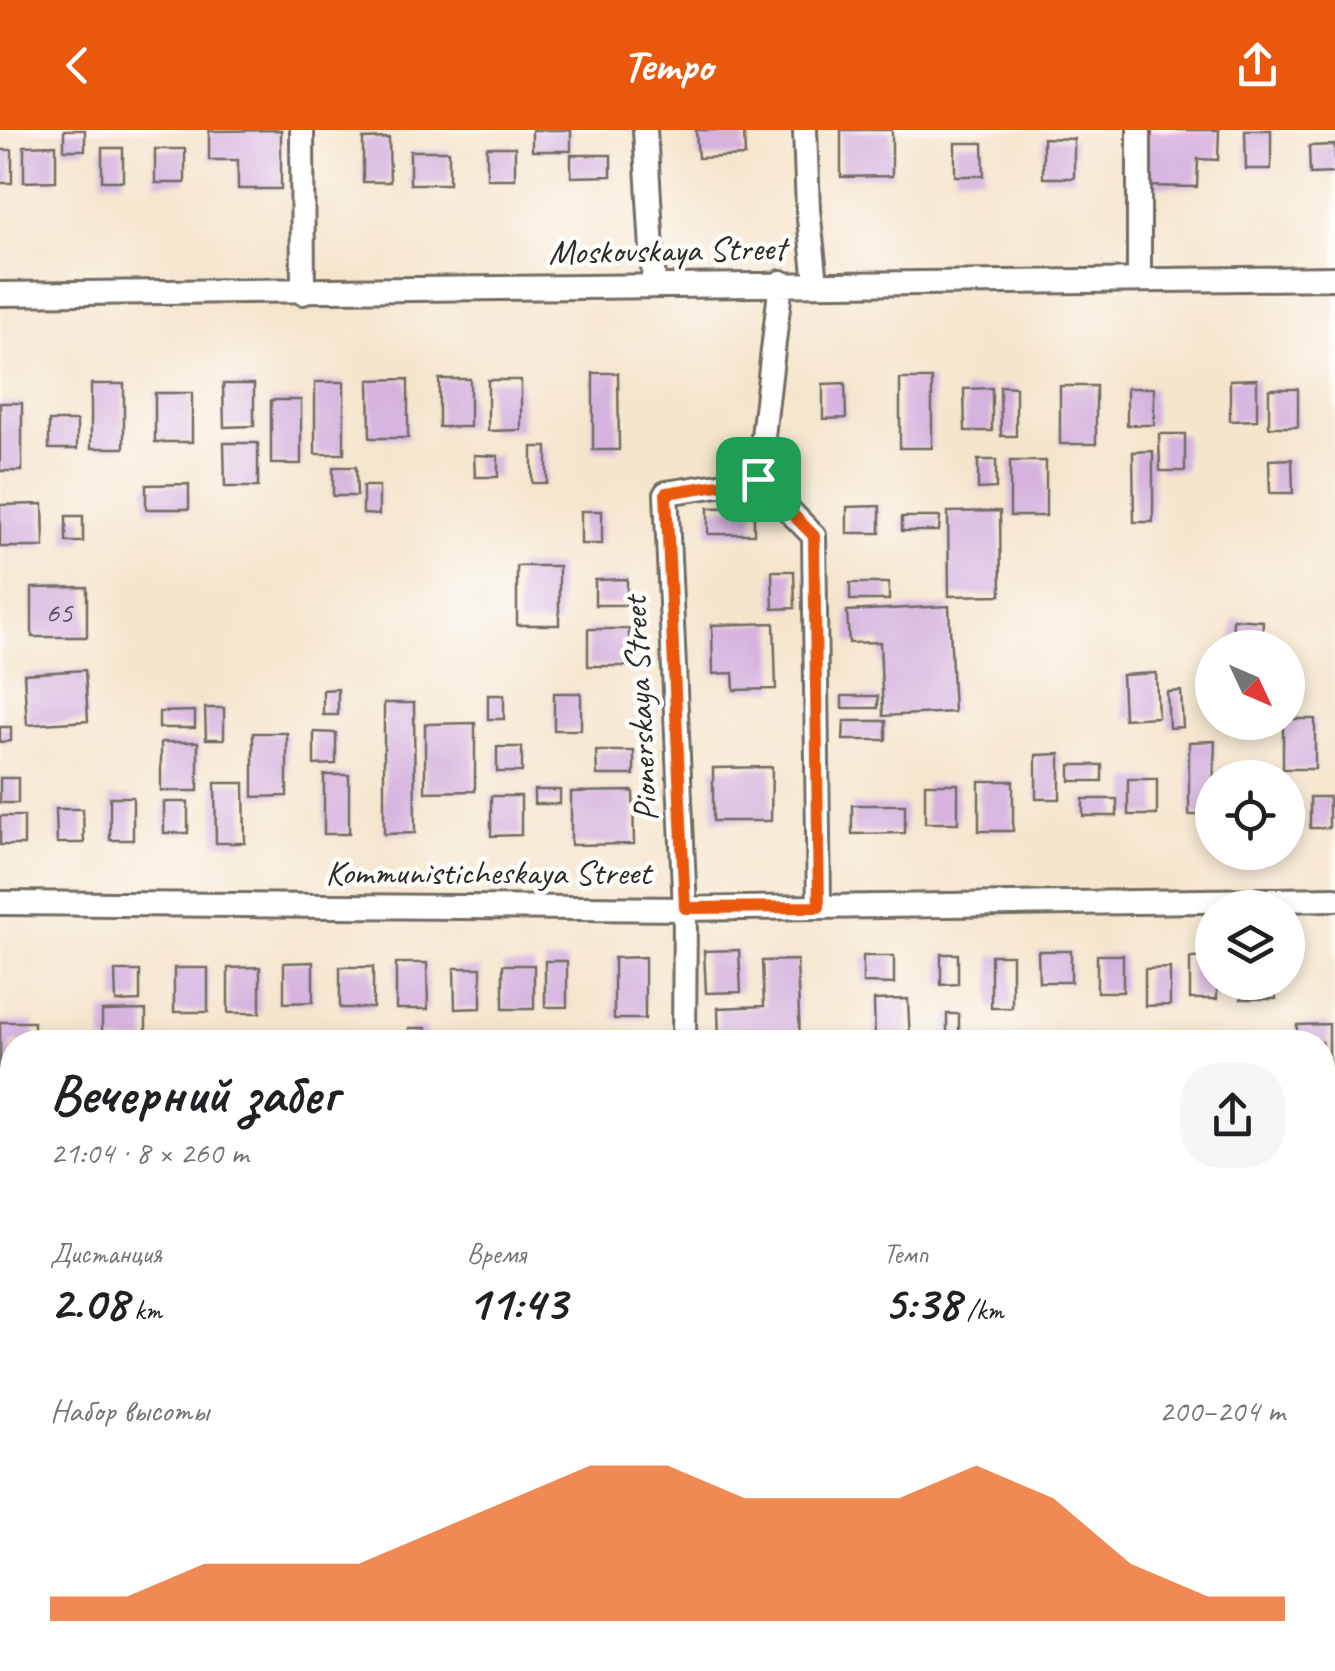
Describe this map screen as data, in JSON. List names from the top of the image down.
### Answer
{
  "streets": {
    "street": ["Moskovskaya Street", "Pionerskaya Street", "Kommunisticheskaya Street"]
  },
  "crossings": [
    ["Pionerskaya Street", "Kommunisticheskaya Street"]
  ],
  "house_numbers": ["65"],
  "north": "bottom right",
  "page": {
    "header": "Tempo",
    "heading": ["Вечерний забег", "21:04 · 8 × 260 m"],
    "stats": [
      ["Дистанция", "2.08 km"],
      ["Время", "11:43"],
      ["Темп", "5:38 /km"]
    ],
    "chart": ["Набор высоты", "200–204 m"]
  }
}
